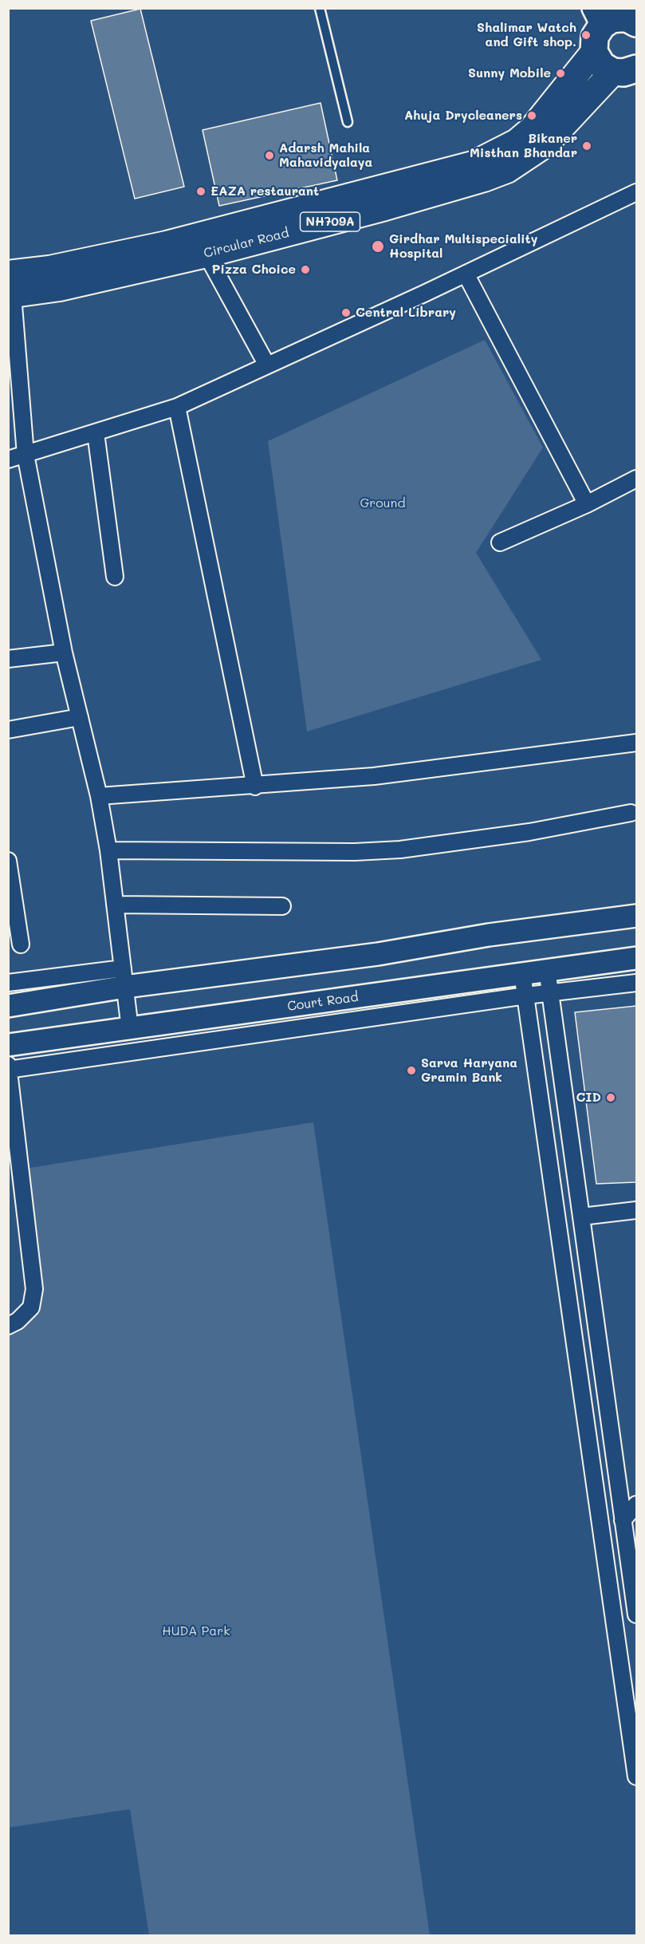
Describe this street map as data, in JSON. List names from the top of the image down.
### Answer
{
  "streets": {
    "main road": ["NH709A", "Circular Road"],
    "street": ["Court Road"]
  },
  "crossings": [
    ["NH709A", "Circular Road"]
  ],
  "parks": ["Ground", "HUDA Park"],
  "places": [
    "Shalimar Watch and Gift shop.",
    "Sunny Mobile",
    "Ahuja Drycleaners",
    "Bikaner Misthan Bhandar",
    "Adarsh Mahila Mahavidyalaya",
    "EAZA restaurant",
    "Girdhar Multispeciality Hospital",
    "Pizza Choice",
    "Central Library",
    "Sarva Haryana Gramin Bank",
    "CID"
  ]
}
